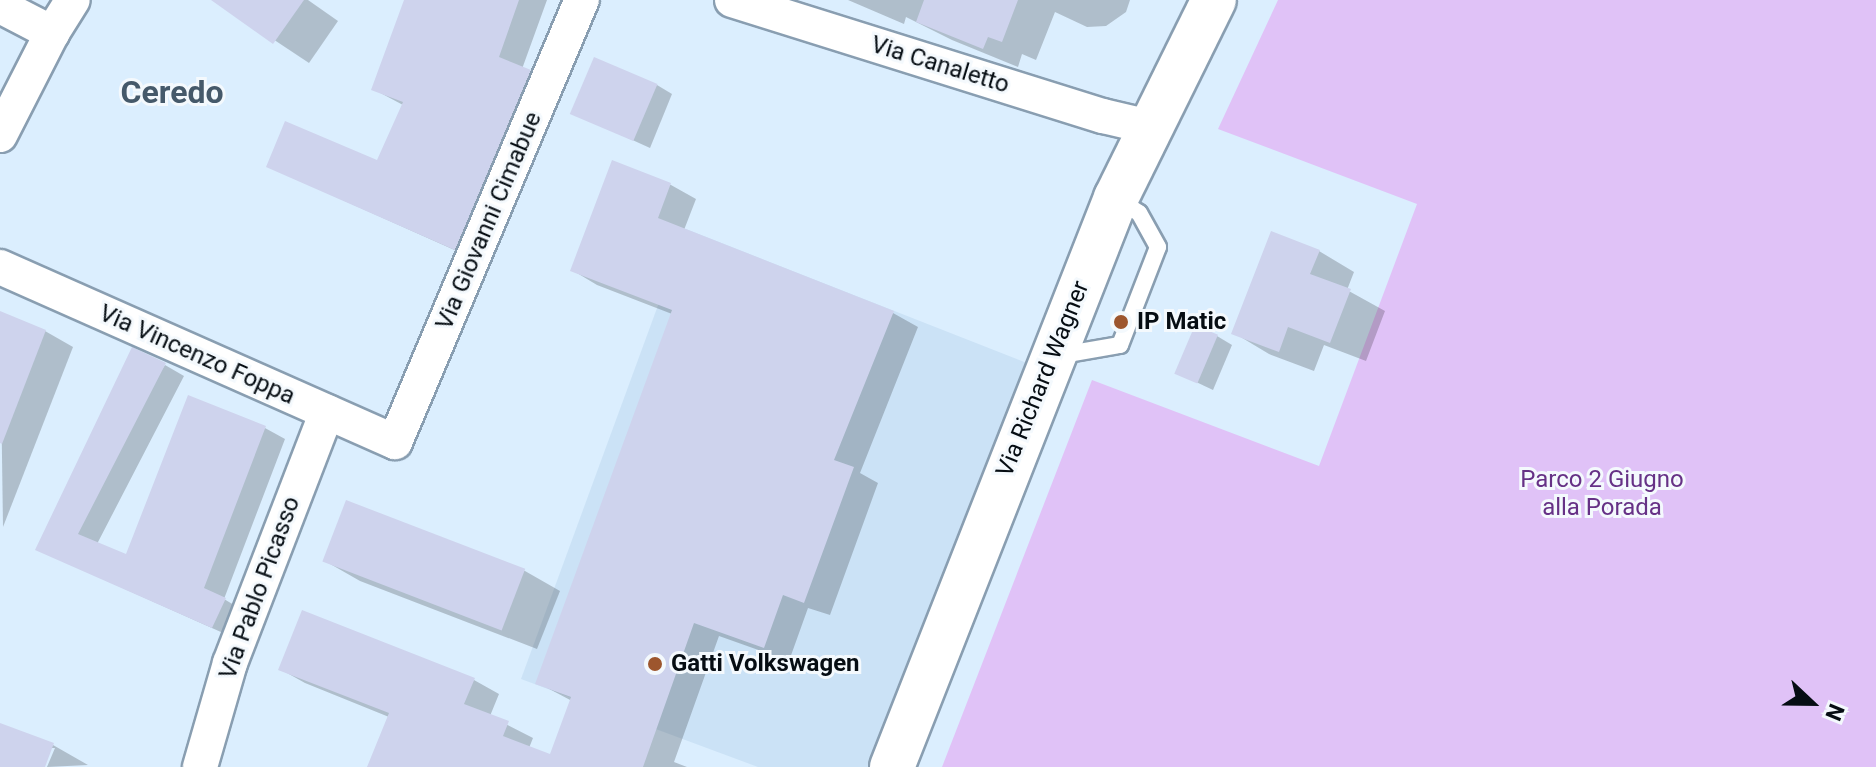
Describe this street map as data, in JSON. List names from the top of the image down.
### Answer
{
  "streets": {
    "street": [
      "Via Canaletto",
      "Via Giovanni Cimabue",
      "Via Vincenzo Foppa",
      "Via Richard Wagner",
      "Via Pablo Picasso"
    ]
  },
  "crossings": [
    ["Via Canaletto", "Via Richard Wagner"],
    ["Via Giovanni Cimabue", "Via Vincenzo Foppa"],
    ["Via Vincenzo Foppa", "Via Pablo Picasso"]
  ],
  "districts": ["Ceredo"],
  "parks": ["Parco 2 Giugno alla Porada"],
  "places": ["IP Matic", "Gatti Volkswagen"],
  "north": "right"
}
